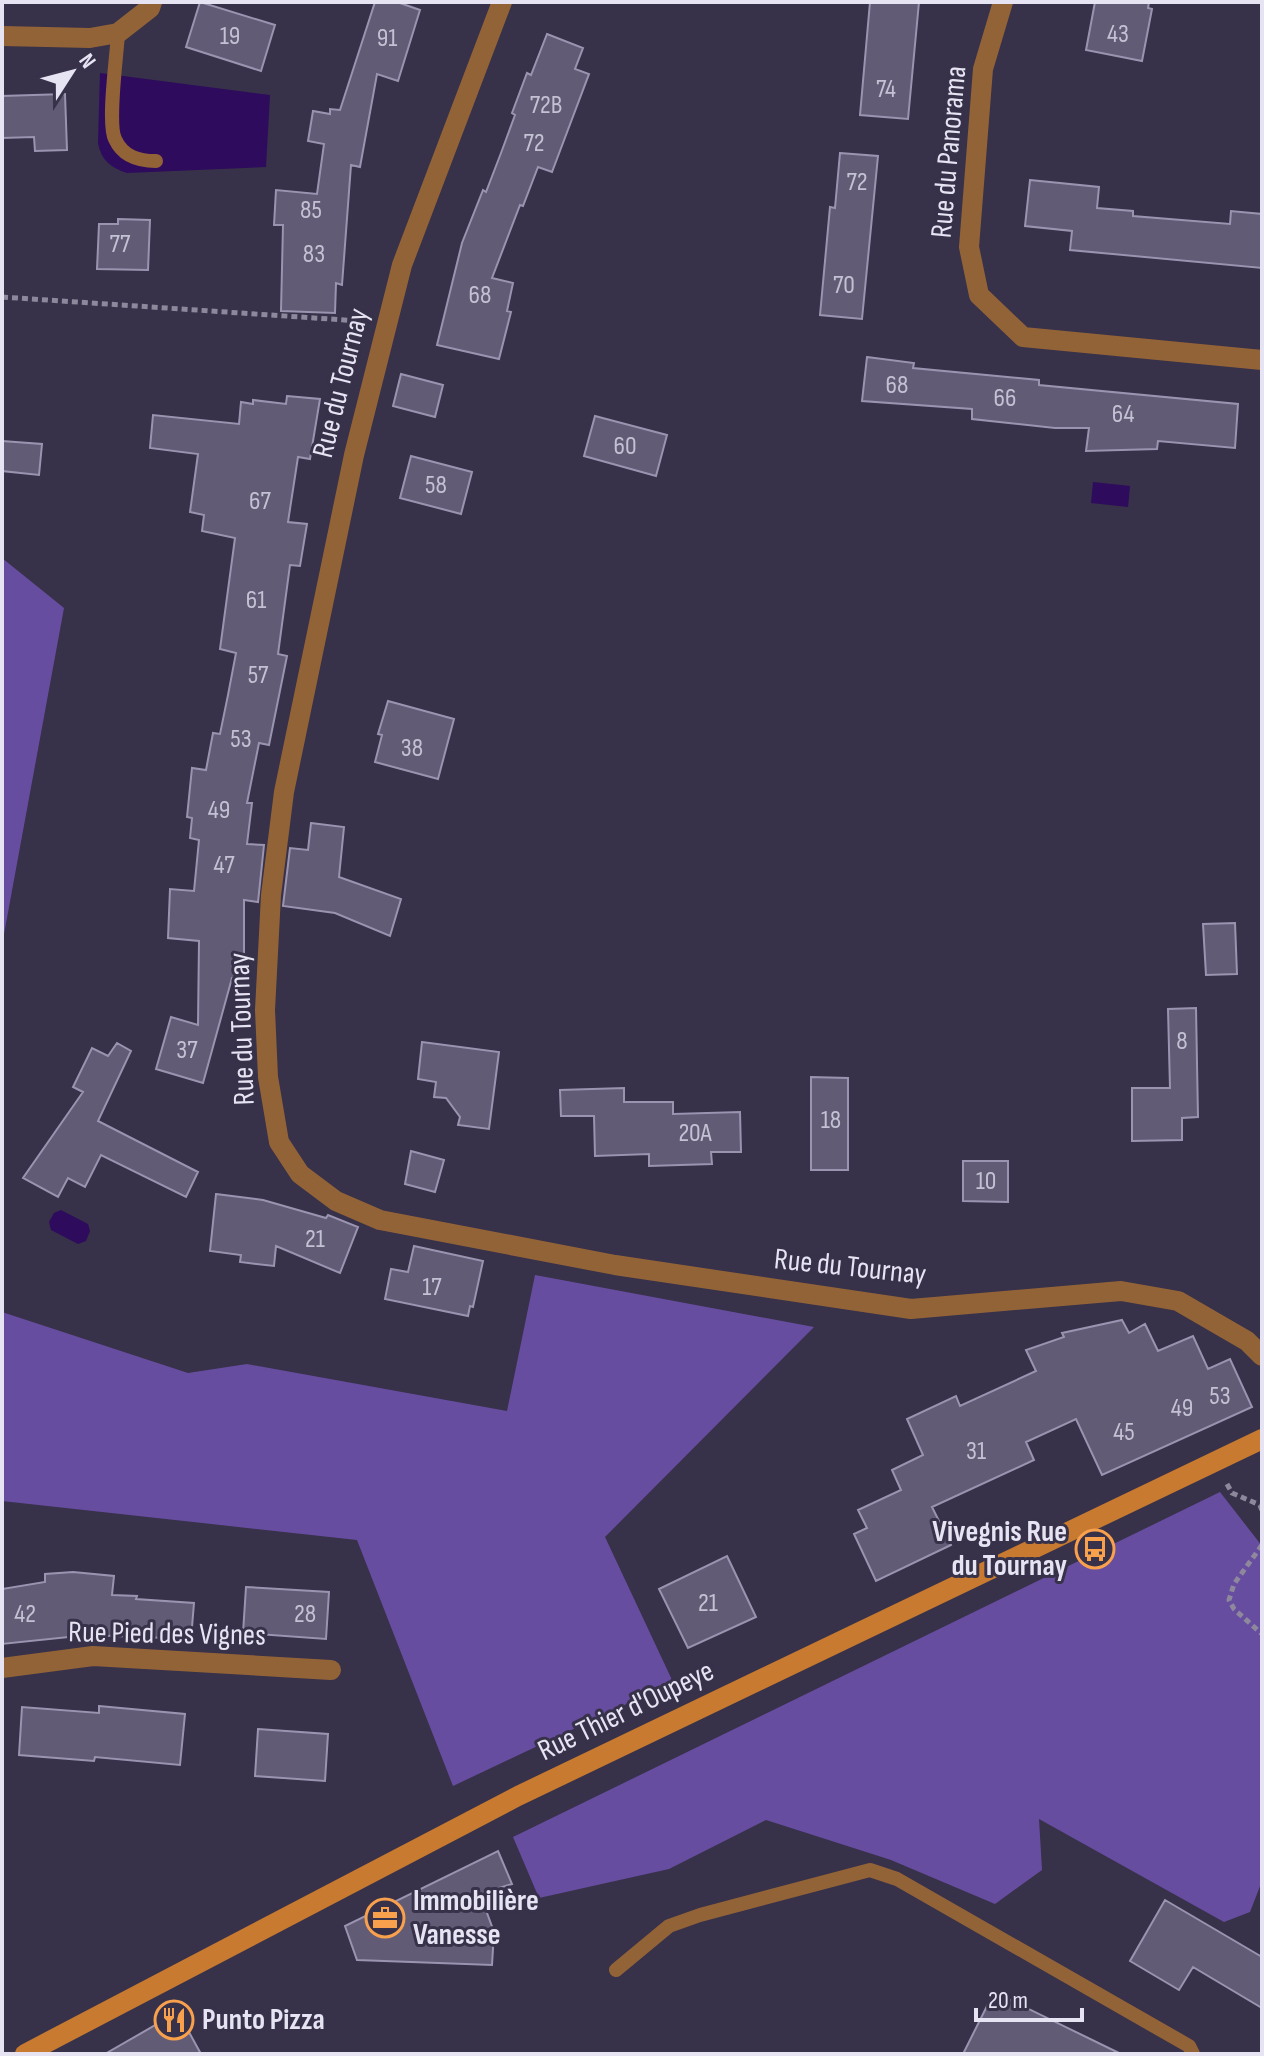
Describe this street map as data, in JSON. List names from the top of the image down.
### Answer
{
  "streets": {
    "main road": ["Rue Thier d'Oupeye"],
    "street": ["Rue du Panorama", "Rue du Tournay", "Rue Pied des Vignes"]
  },
  "places": {
    "bus stop": ["Vivegnis Rue du Tournay"],
    "office": ["Immobilière Vanesse"],
    "restaurant": ["Punto Pizza"]
  },
  "house_numbers": [
    "43",
    "19",
    "91",
    "74",
    "72B",
    "72",
    "72",
    "85",
    "77",
    "83",
    "70",
    "68",
    "68",
    "66",
    "64",
    "60",
    "58",
    "67",
    "61",
    "57",
    "53",
    "38",
    "49",
    "47",
    "8",
    "37",
    "18",
    "20A",
    "10",
    "21",
    "17",
    "53",
    "49",
    "45",
    "31",
    "21",
    "42",
    "28"
  ],
  "scale_bar": "20 m",
  "north": "top right"
}
